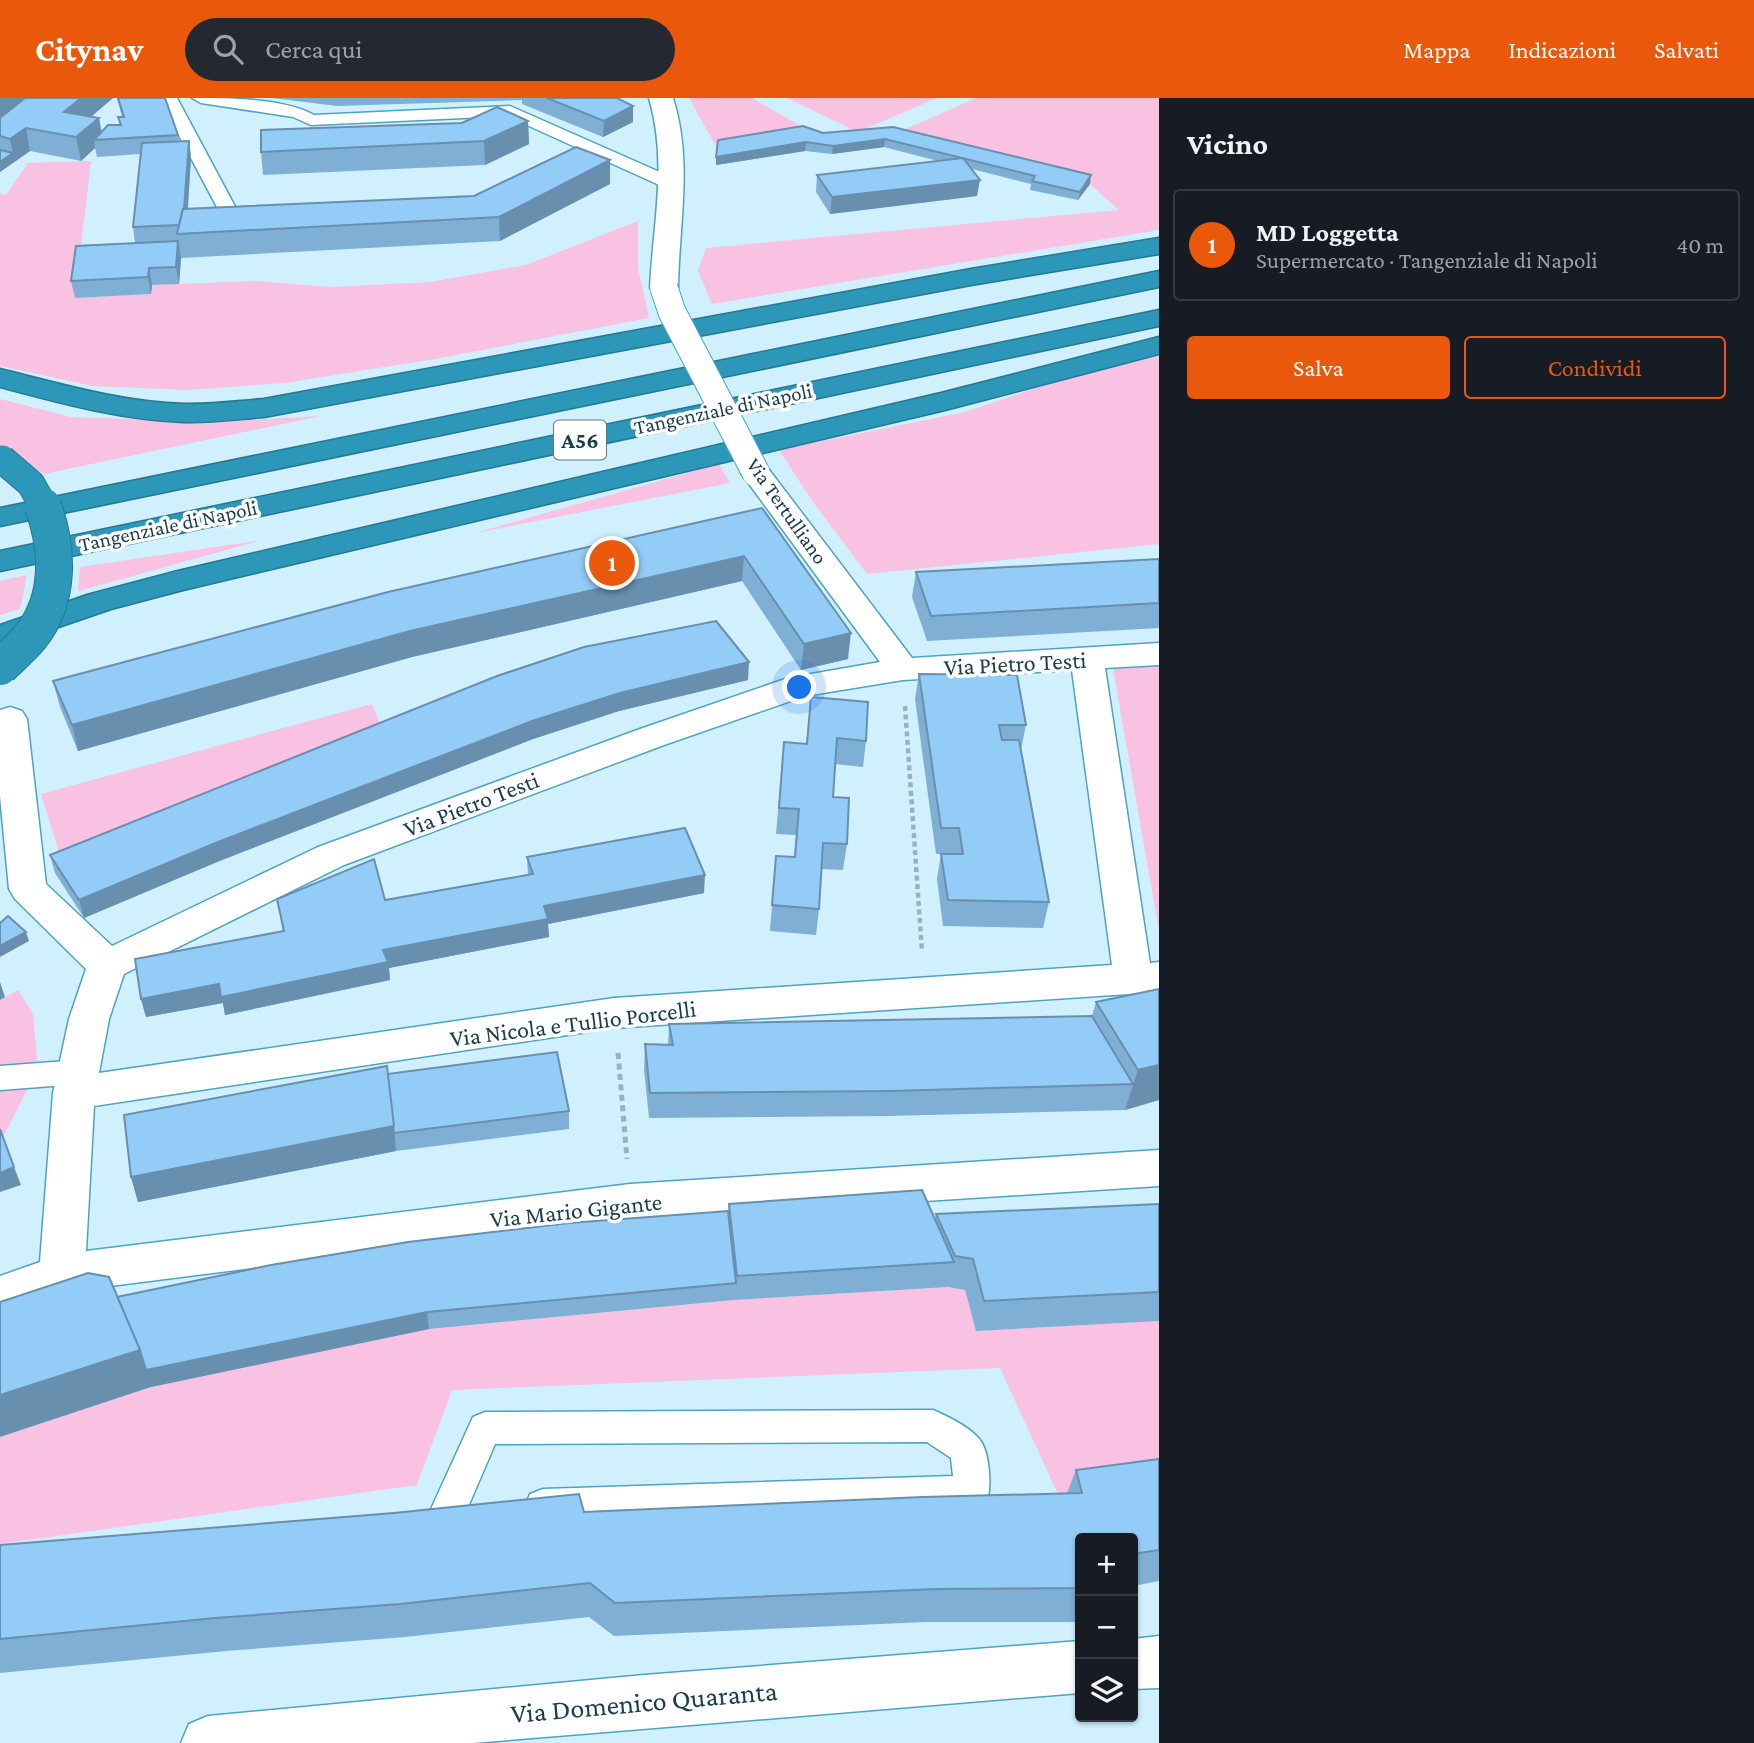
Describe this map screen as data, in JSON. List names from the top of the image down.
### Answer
{
  "streets": {
    "highway": ["Tangenziale di Napoli", "A56"],
    "street": [
      "Via Tertulliano",
      "Via Pietro Testi",
      "Via Nicola e Tullio Porcelli",
      "Via Mario Gigante",
      "Via Domenico Quaranta"
    ]
  },
  "crossings": [
    ["Via Tertulliano", "Via Pietro Testi"]
  ],
  "page": {
    "header": "Citynav",
    "search": "Cerca qui",
    "nav": ["Mappa", "Indicazioni", "Salvati"],
    "heading": "Vicino",
    "list": [
      {
        "mark": "1",
        "name": "MD Loggetta",
        "note": "Supermercato · Tangenziale di Napoli",
        "value": "40 m"
      }
    ],
    "buttons": ["Salva", "Condividi"],
    "pins": "1",
    "map_buttons": ["+", "−"]
  }
}
